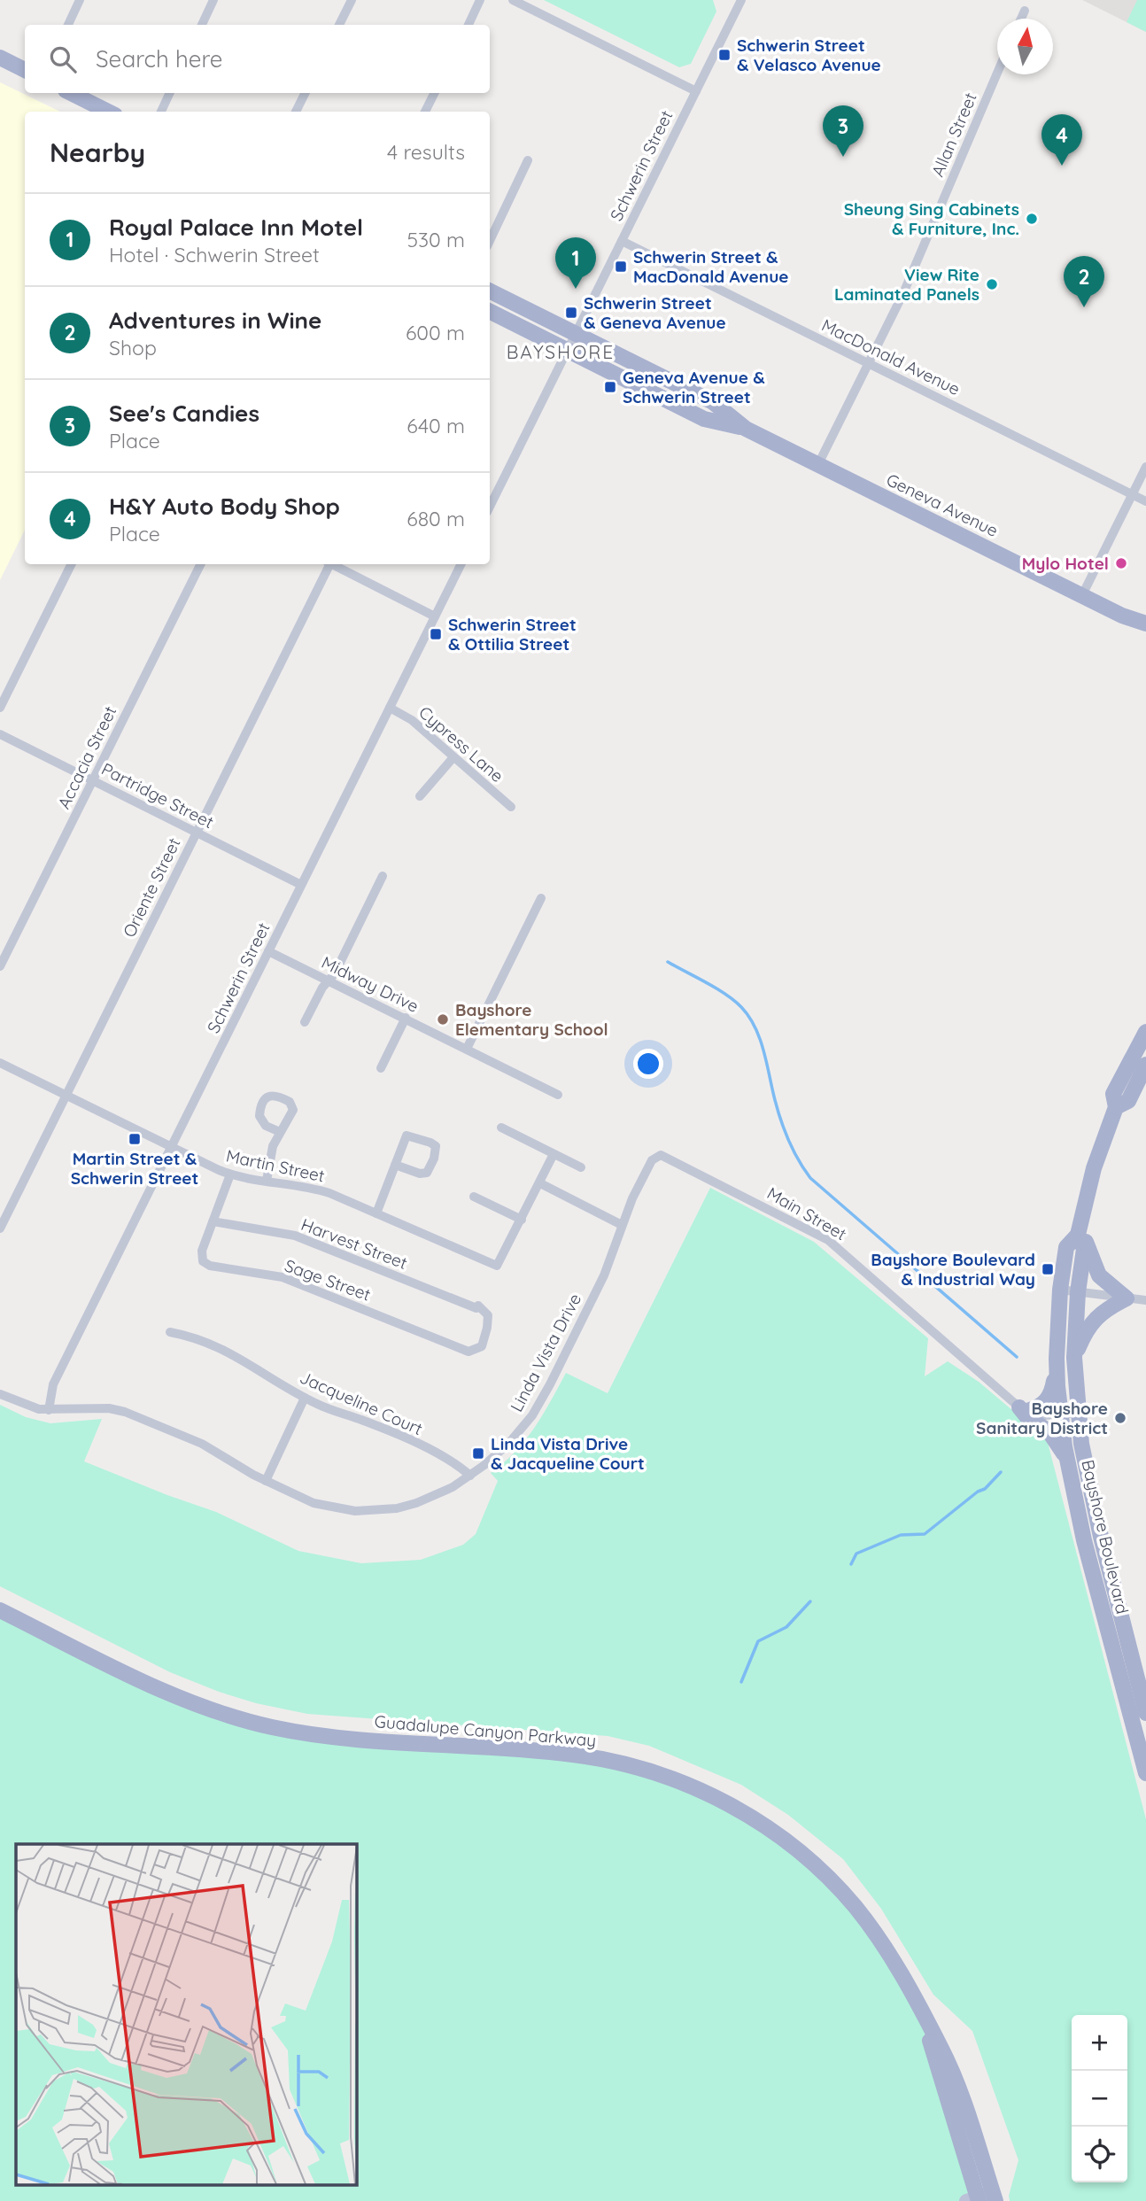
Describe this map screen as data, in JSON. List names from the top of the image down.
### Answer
{
  "streets": {
    "main road": ["Geneva Avenue", "Bayshore Boulevard", "Guadalupe Canyon Parkway"],
    "street": [
      "Allan Street",
      "Schwerin Street",
      "MacDonald Avenue",
      "Cypress Lane",
      "Accacia Street",
      "Partridge Street",
      "Oriente Street",
      "Midway Drive",
      "Martin Street",
      "Main Street",
      "Harvest Street",
      "Sage Street",
      "Linda Vista Drive",
      "Jacqueline Court"
    ]
  },
  "crossings": [
    ["Allan Street", "MacDonald Avenue"],
    ["Allan Street", "Geneva Avenue"],
    ["Schwerin Street", "MacDonald Avenue"],
    ["Schwerin Street", "Geneva Avenue"],
    ["Schwerin Street", "Cypress Lane"],
    ["Schwerin Street", "Partridge Street"],
    ["Schwerin Street", "Midway Drive"],
    ["Schwerin Street", "Martin Street"],
    ["Schwerin Street", "Linda Vista Drive"],
    ["Accacia Street", "Partridge Street"],
    ["Partridge Street", "Oriente Street"],
    ["Oriente Street", "Martin Street"],
    ["Martin Street", "Sage Street"],
    ["Main Street", "Linda Vista Drive"],
    ["Harvest Street", "Sage Street"],
    ["Linda Vista Drive", "Jacqueline Court"]
  ],
  "districts": ["BAYSHORE"],
  "places": {
    "transit": [
      "Schwerin Street & Velasco Avenue",
      "Schwerin Street & MacDonald Avenue",
      "Schwerin Street & Geneva Avenue",
      "Geneva Avenue & Schwerin Street",
      "Schwerin Street & Ottilia Street",
      "Martin Street & Schwerin Street",
      "Bayshore Boulevard & Industrial Way",
      "Linda Vista Drive & Jacqueline Court"
    ],
    "other": [
      "Sheung Sing Cabinets & Furniture, Inc.",
      "View Rite Laminated Panels",
      "Mylo Hotel",
      "Bayshore Elementary School",
      "Bayshore Sanitary District"
    ]
  },
  "north": "top",
  "page": {
    "search": "Search here",
    "pins": [
      "3",
      "4",
      "1",
      "2"
    ],
    "heading": ["Nearby", "4 results"],
    "list": [
      {
        "mark": "1",
        "name": "Royal Palace Inn Motel",
        "note": "Hotel · Schwerin Street",
        "value": "530 m"
      },
      {
        "mark": "2",
        "name": "Adventures in Wine",
        "note": "Shop",
        "value": "600 m"
      },
      {
        "mark": "3",
        "name": "See's Candies",
        "note": "Place",
        "value": "640 m"
      },
      {
        "mark": "4",
        "name": "H&Y Auto Body Shop",
        "note": "Place",
        "value": "680 m"
      }
    ],
    "map_buttons": ["+", "−"]
  }
}
